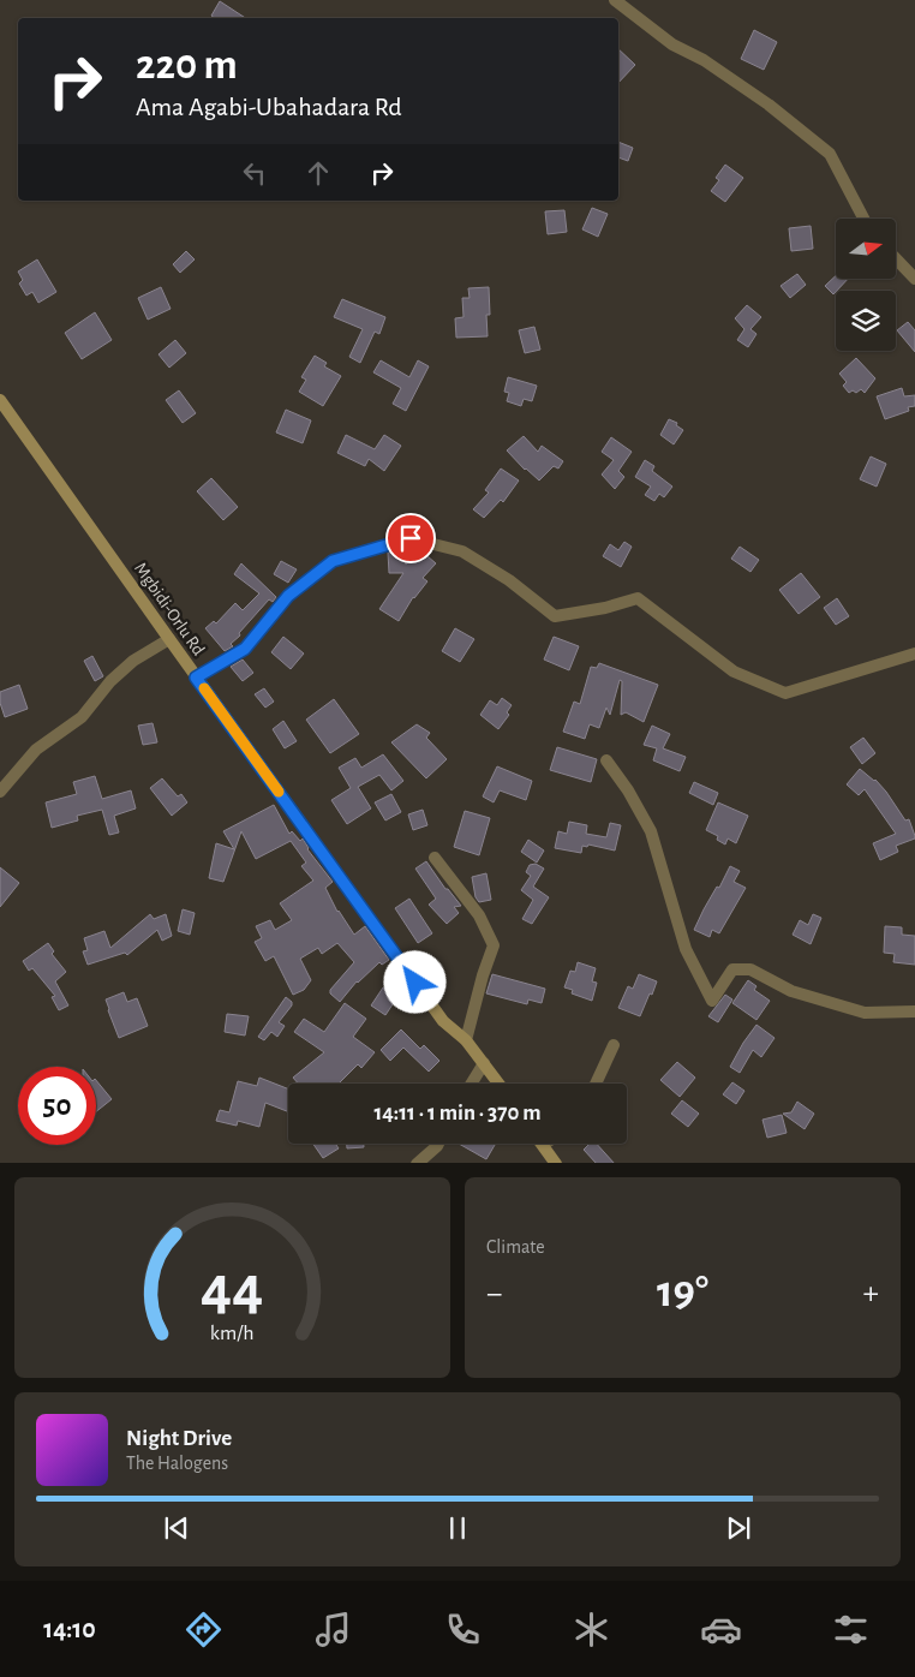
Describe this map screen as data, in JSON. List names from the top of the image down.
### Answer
{
  "streets": {
    "main road": ["Mgbidi-Orlu Rd"]
  },
  "north": "right",
  "page": {
    "turn": ["220 m", "Ama Agabi-Ubahadara Rd"],
    "limit": "50",
    "trip": "14:11 · 1 min · 370 m",
    "tile": "Climate",
    "heat": ["−", "19°", "+"],
    "song": ["Night Drive", "The Halogens"],
    "tabs": "14:10",
    "gauge": ["44", "km/h"]
  }
}
